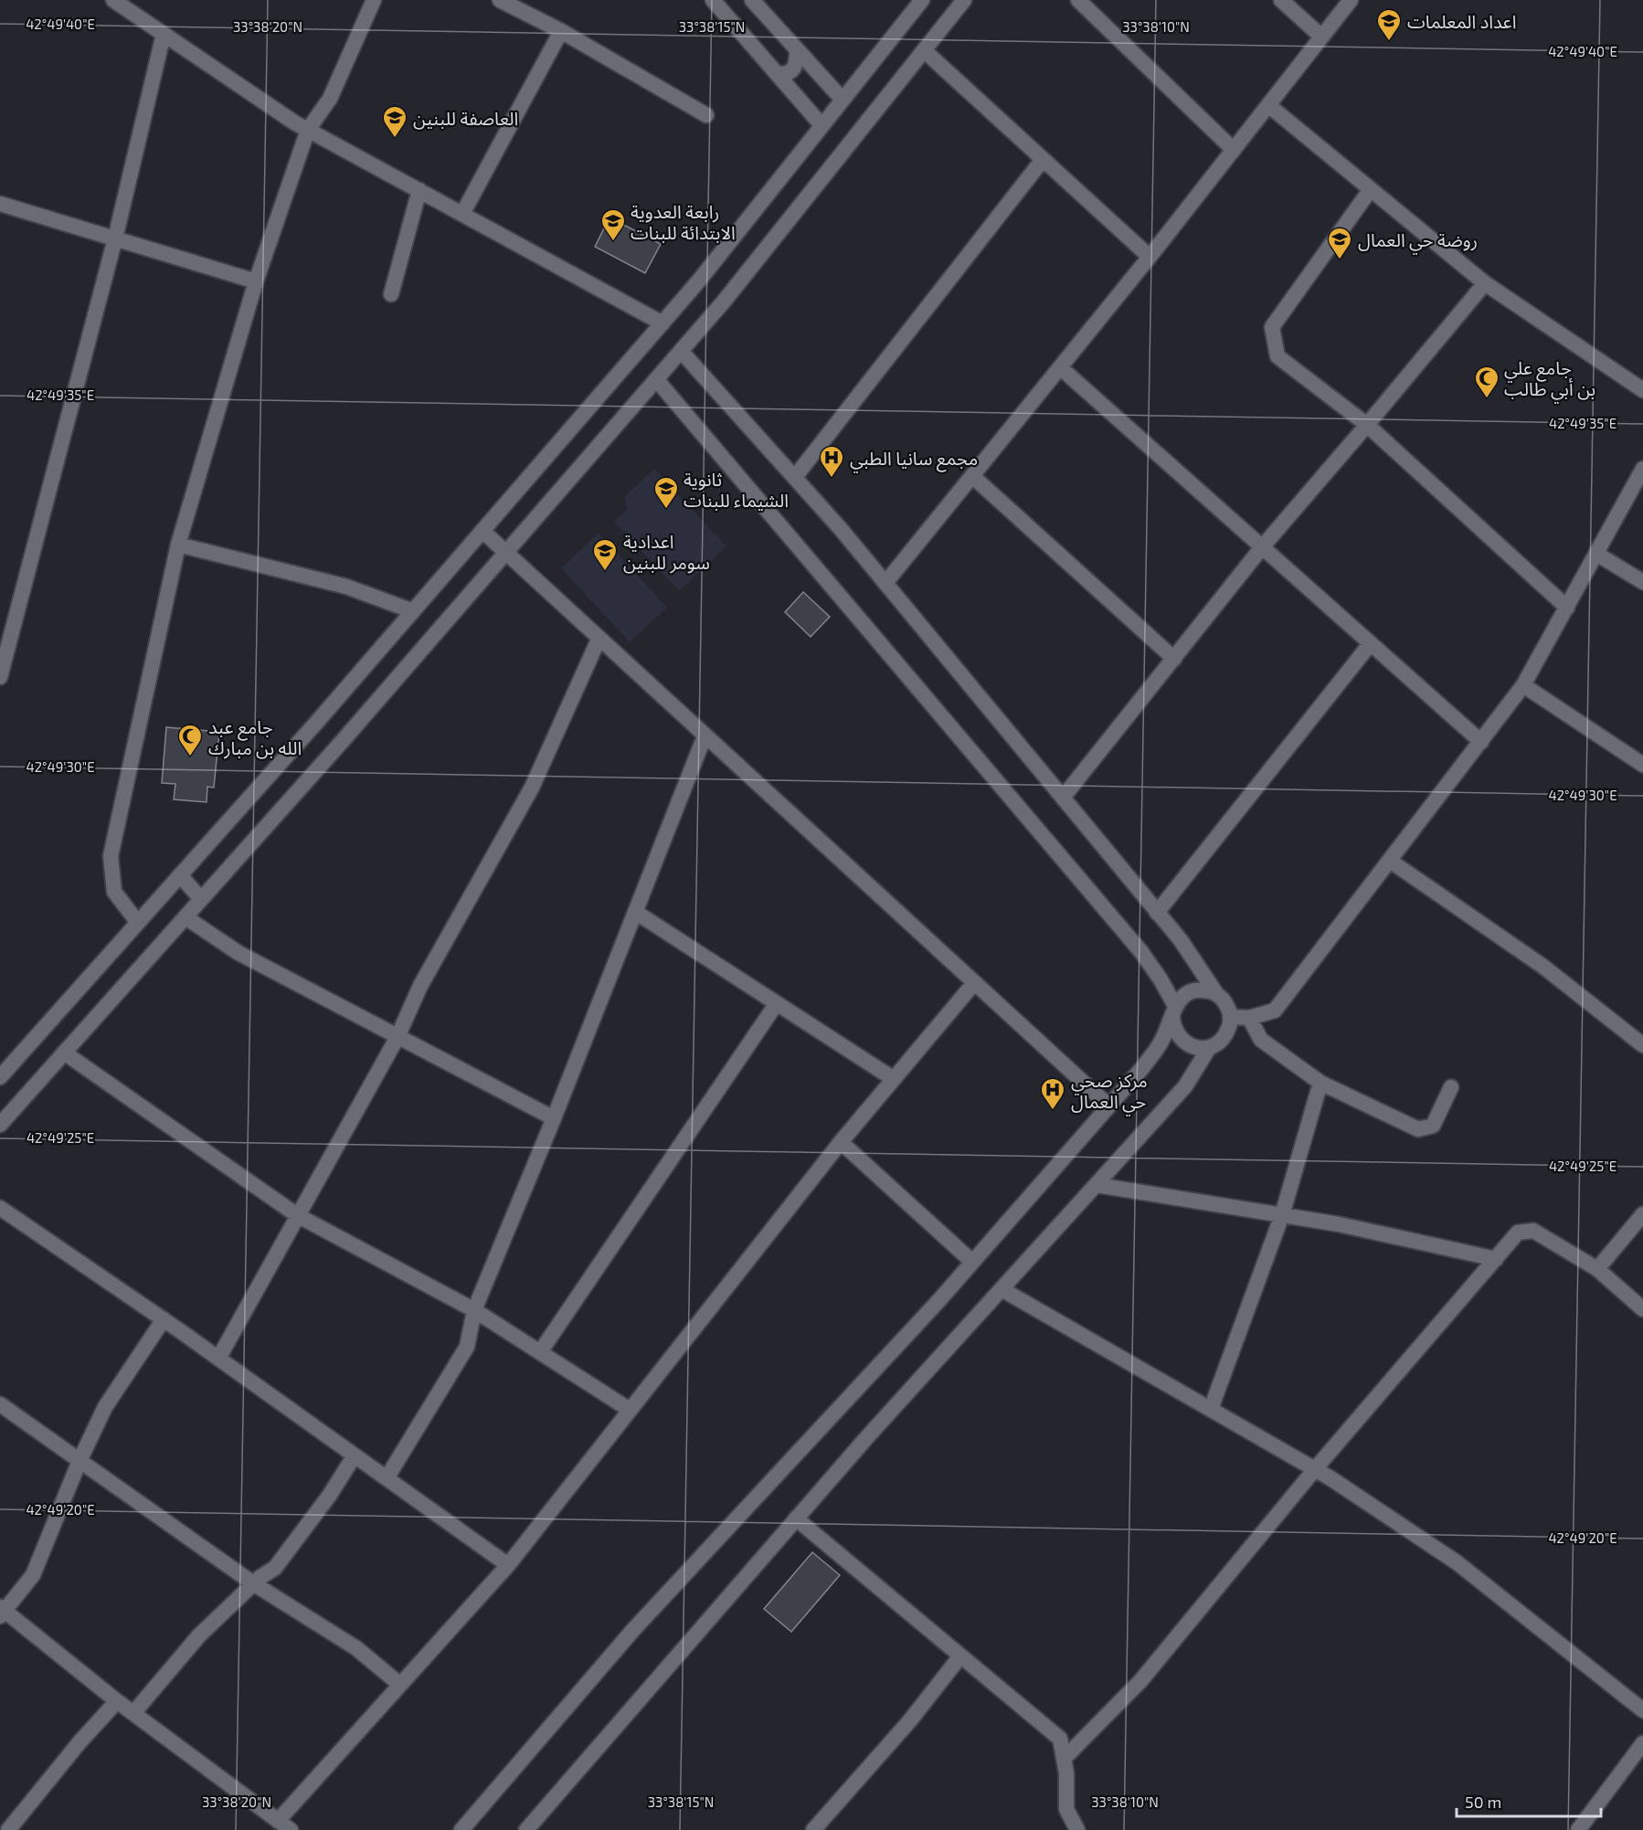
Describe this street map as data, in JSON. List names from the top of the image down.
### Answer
{
  "places": {
    "school or university": [
      "اعداد المعلمات",
      "العاصفة للبنين",
      "رابعة العدوية الابتدائة للبنات",
      "روضة حي العمال",
      "ثانوية الشيماء للبنات",
      "اعدادية سومر للبنين"
    ],
    "mosque": ["جامع علي بن أبي طالب", "جامع عبد الله بن مبارك"],
    "hospital": ["مجمع سانيا الطبي", "مركز صحي حي العمال"]
  },
  "scale_bar": "50 m",
  "coordinates": [
    "42°49'40\"E",
    "33°38'20\"N",
    "33°38'15\"N",
    "33°38'10\"N",
    "42°49'35\"E",
    "42°49'30\"E",
    "42°49'25\"E",
    "42°49'20\"E"
  ]
}
